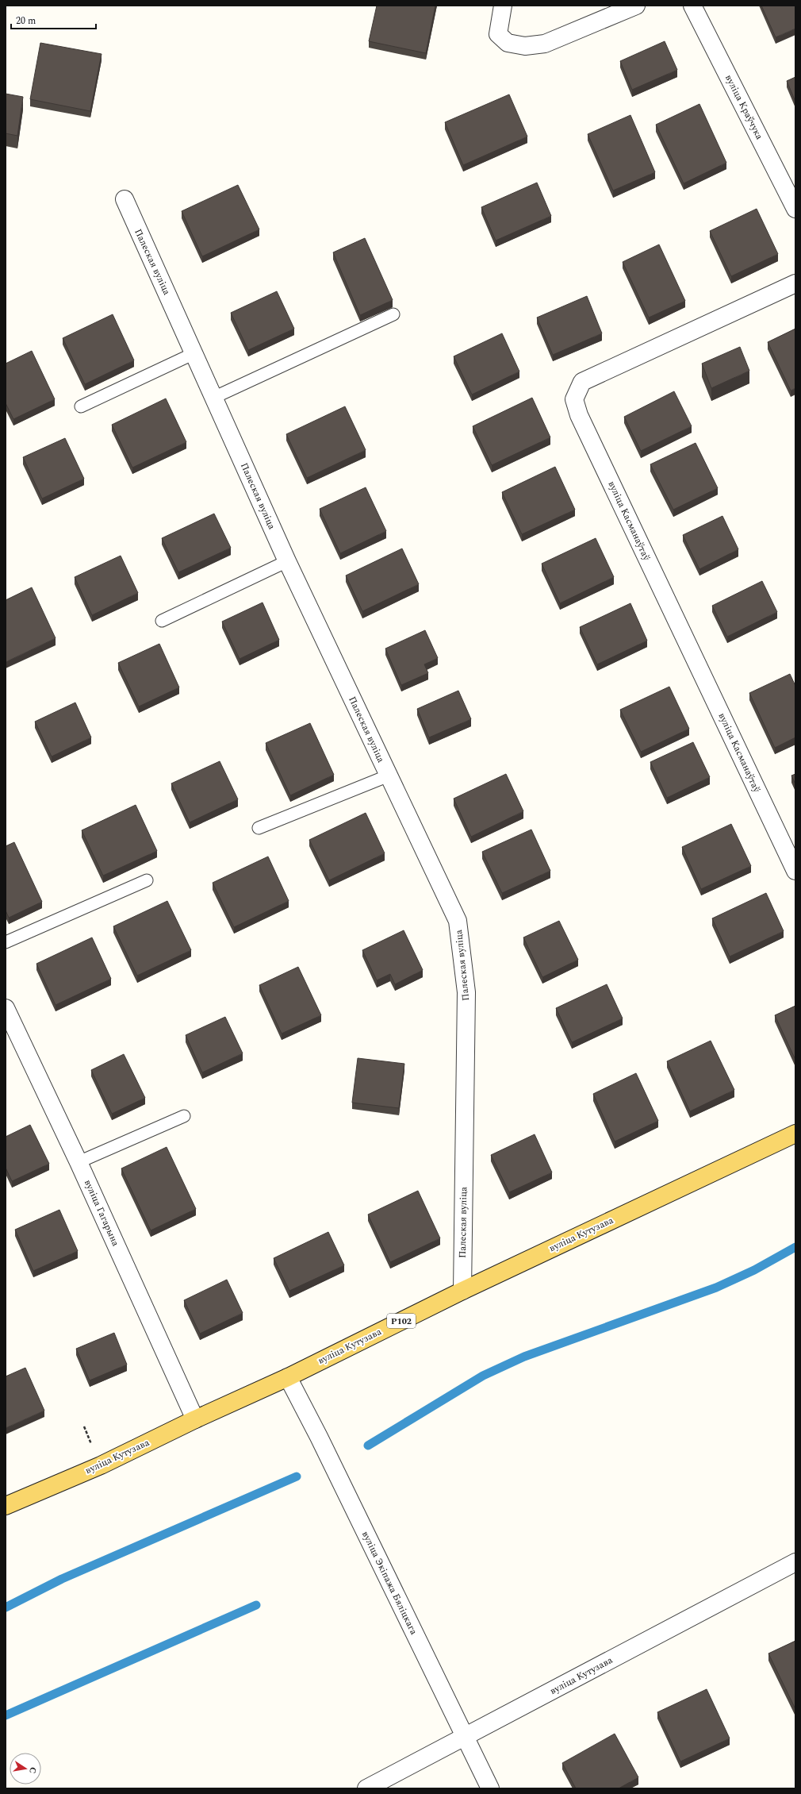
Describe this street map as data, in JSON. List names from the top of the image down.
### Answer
{
  "streets": {
    "main road": ["вуліца Кутузава", "Р102"],
    "street": [
      "вуліца Краўчука",
      "Палеская вуліца",
      "вуліца Касманаўтаў",
      "вуліца Гагарына",
      "вуліца Экіпажа Бяліцкага"
    ]
  },
  "crossings": [
    ["Палеская вуліца", "вуліца Кутузава"],
    ["вуліца Гагарына", "вуліца Кутузава"],
    ["вуліца Кутузава", "вуліца Экіпажа Бяліцкага"]
  ],
  "scale_bar": "20 m",
  "north": "right"
}
